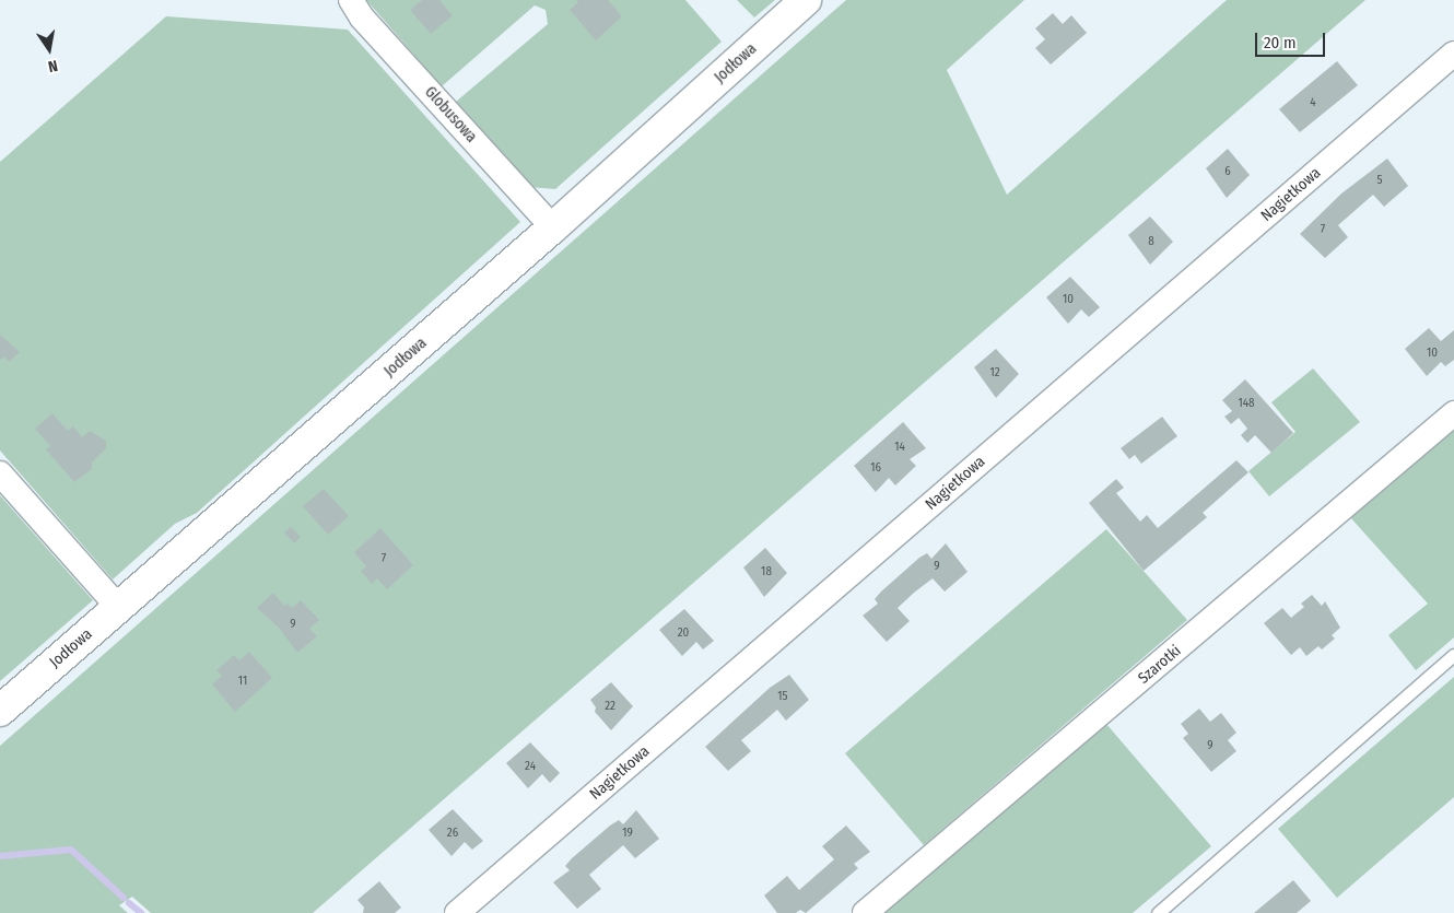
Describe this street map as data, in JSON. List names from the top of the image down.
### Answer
{
  "streets": {
    "street": [
      "Jodłowa",
      "Globusowa",
      "Nagietkowa",
      "Szarotki"
    ]
  },
  "crossings": [
    ["Jodłowa", "Globusowa"]
  ],
  "house_numbers": [
    "4",
    "6",
    "5",
    "7",
    "8",
    "10",
    "10",
    "12",
    "148",
    "14",
    "16",
    "7",
    "9",
    "18",
    "9",
    "20",
    "11",
    "15",
    "22",
    "9",
    "24",
    "26",
    "19"
  ],
  "scale_bar": "20 m",
  "north": "bottom"
}
